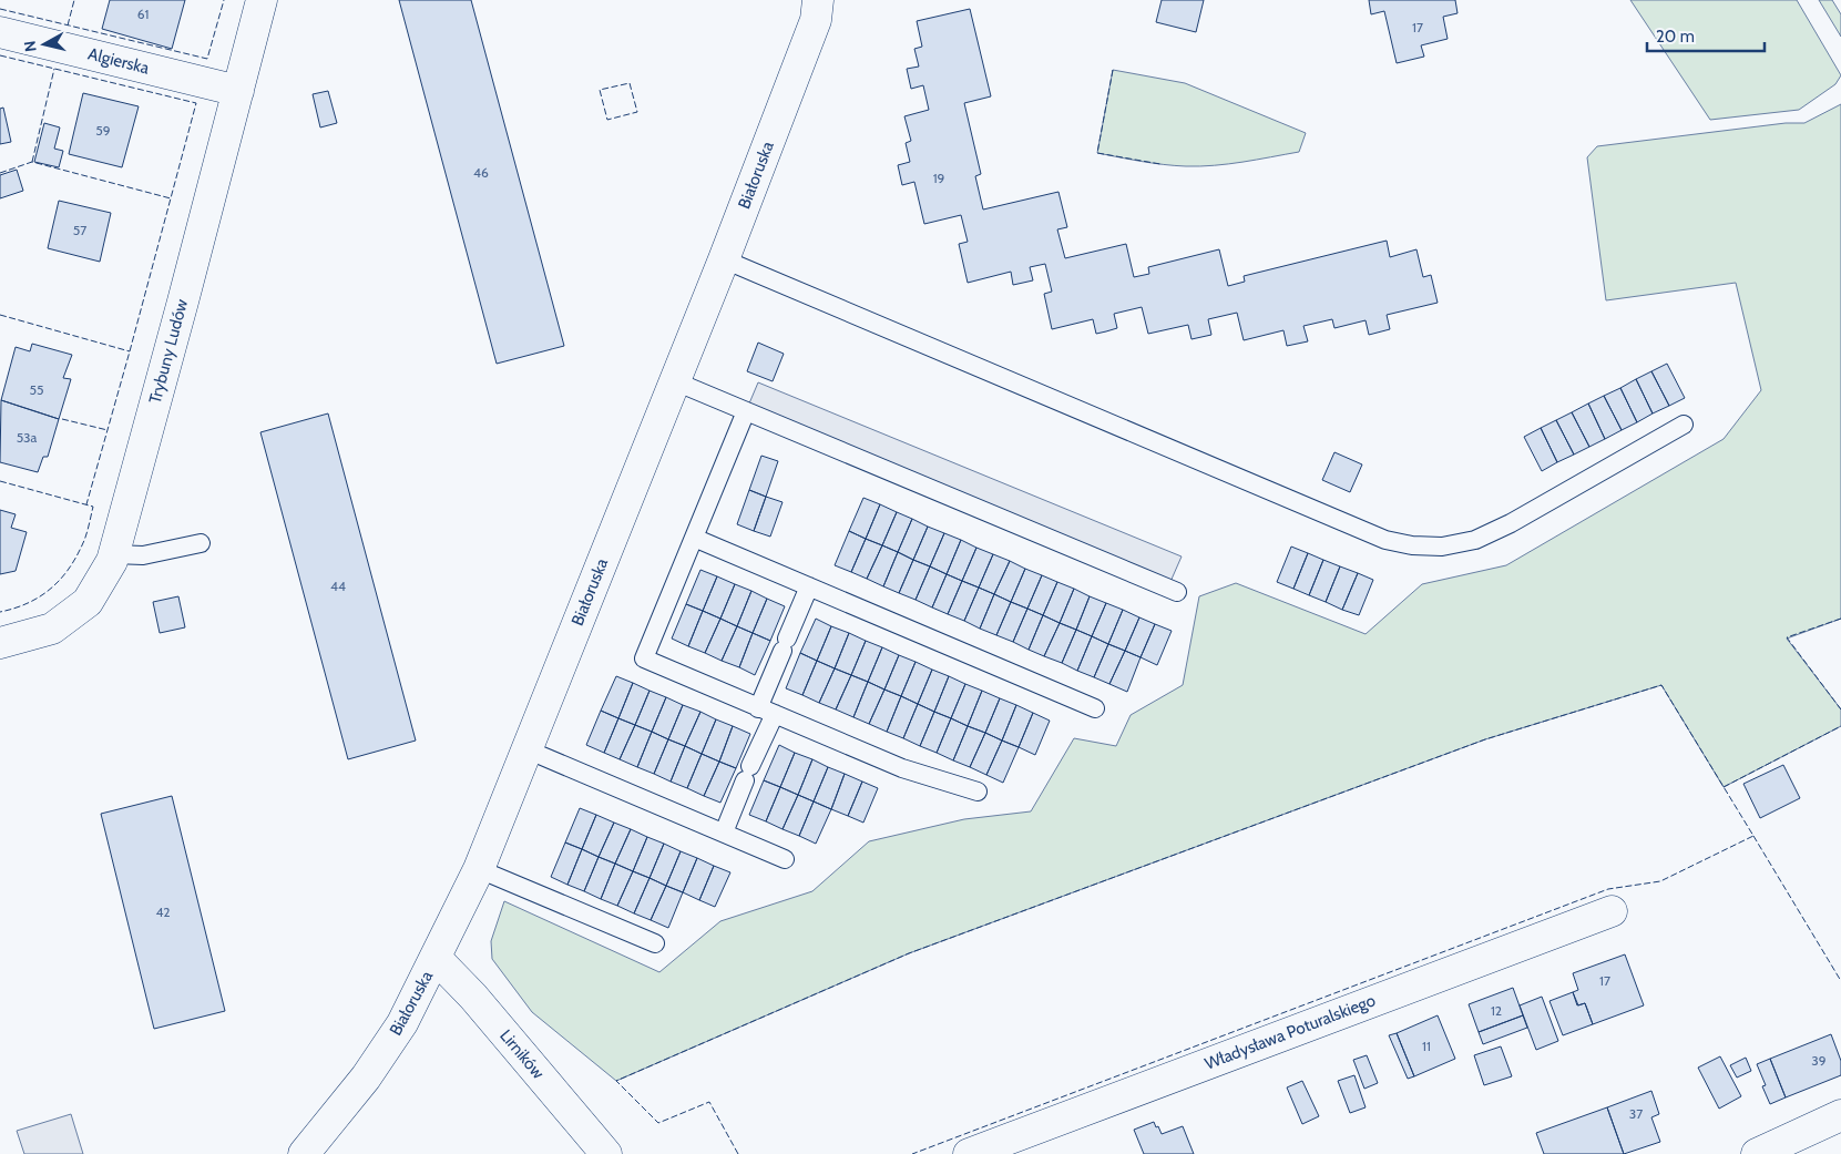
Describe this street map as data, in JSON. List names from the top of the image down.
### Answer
{
  "streets": {
    "street": [
      "Algierska",
      "Białoruska",
      "Trybuny Ludów",
      "Władysława Poturalskiego",
      "Lirników"
    ]
  },
  "crossings": [
    ["Algierska", "Trybuny Ludów"],
    ["Białoruska", "Lirników"]
  ],
  "house_numbers": [
    "61",
    "17",
    "59",
    "46",
    "19",
    "57",
    "55",
    "53a",
    "44",
    "42",
    "17",
    "12",
    "11",
    "39",
    "37"
  ],
  "scale_bar": "20 m",
  "north": "left"
}
